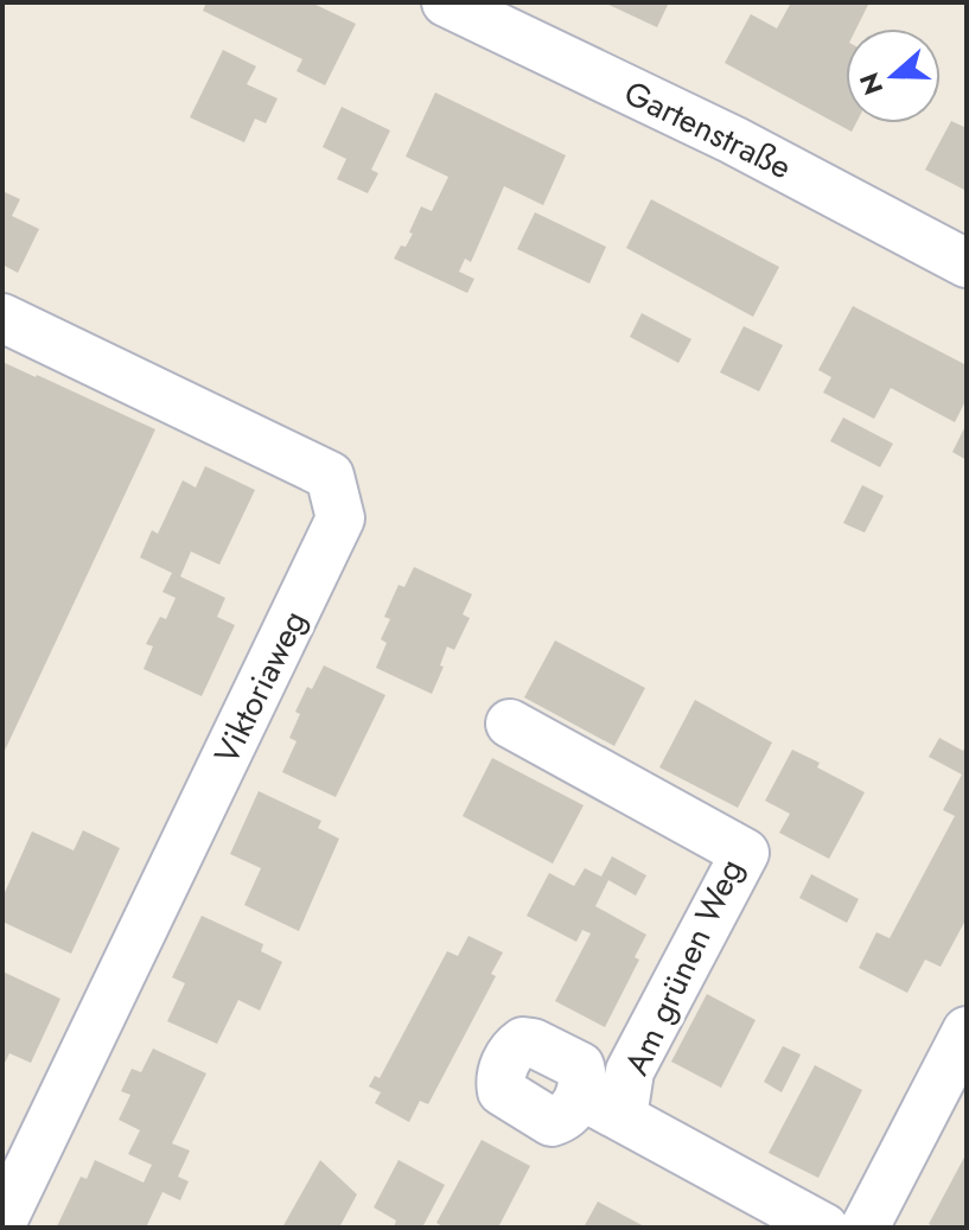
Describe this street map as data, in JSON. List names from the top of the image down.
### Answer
{
  "streets": {
    "street": ["Gartenstraße", "Viktoriaweg", "Am grünen Weg"]
  },
  "north": "left"
}
